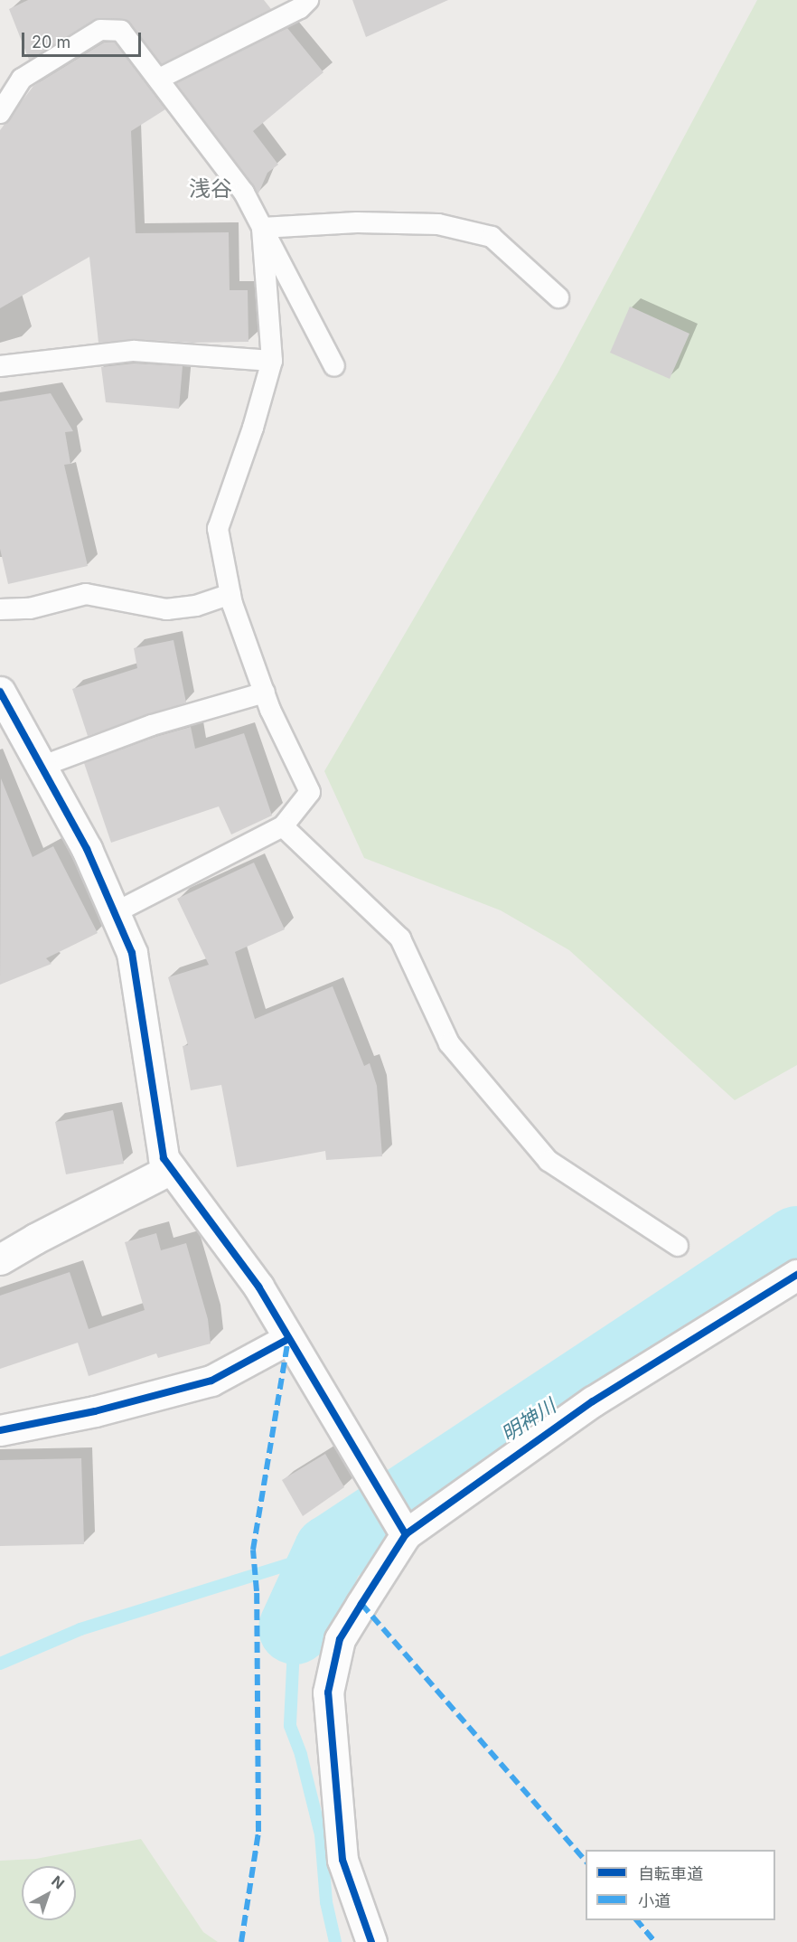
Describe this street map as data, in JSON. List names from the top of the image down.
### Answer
{
  "districts": ["浅谷"],
  "water": ["明神川"],
  "legend": ["自転車道", "小道"],
  "scale_bar": "20 m",
  "north": "top right"
}
